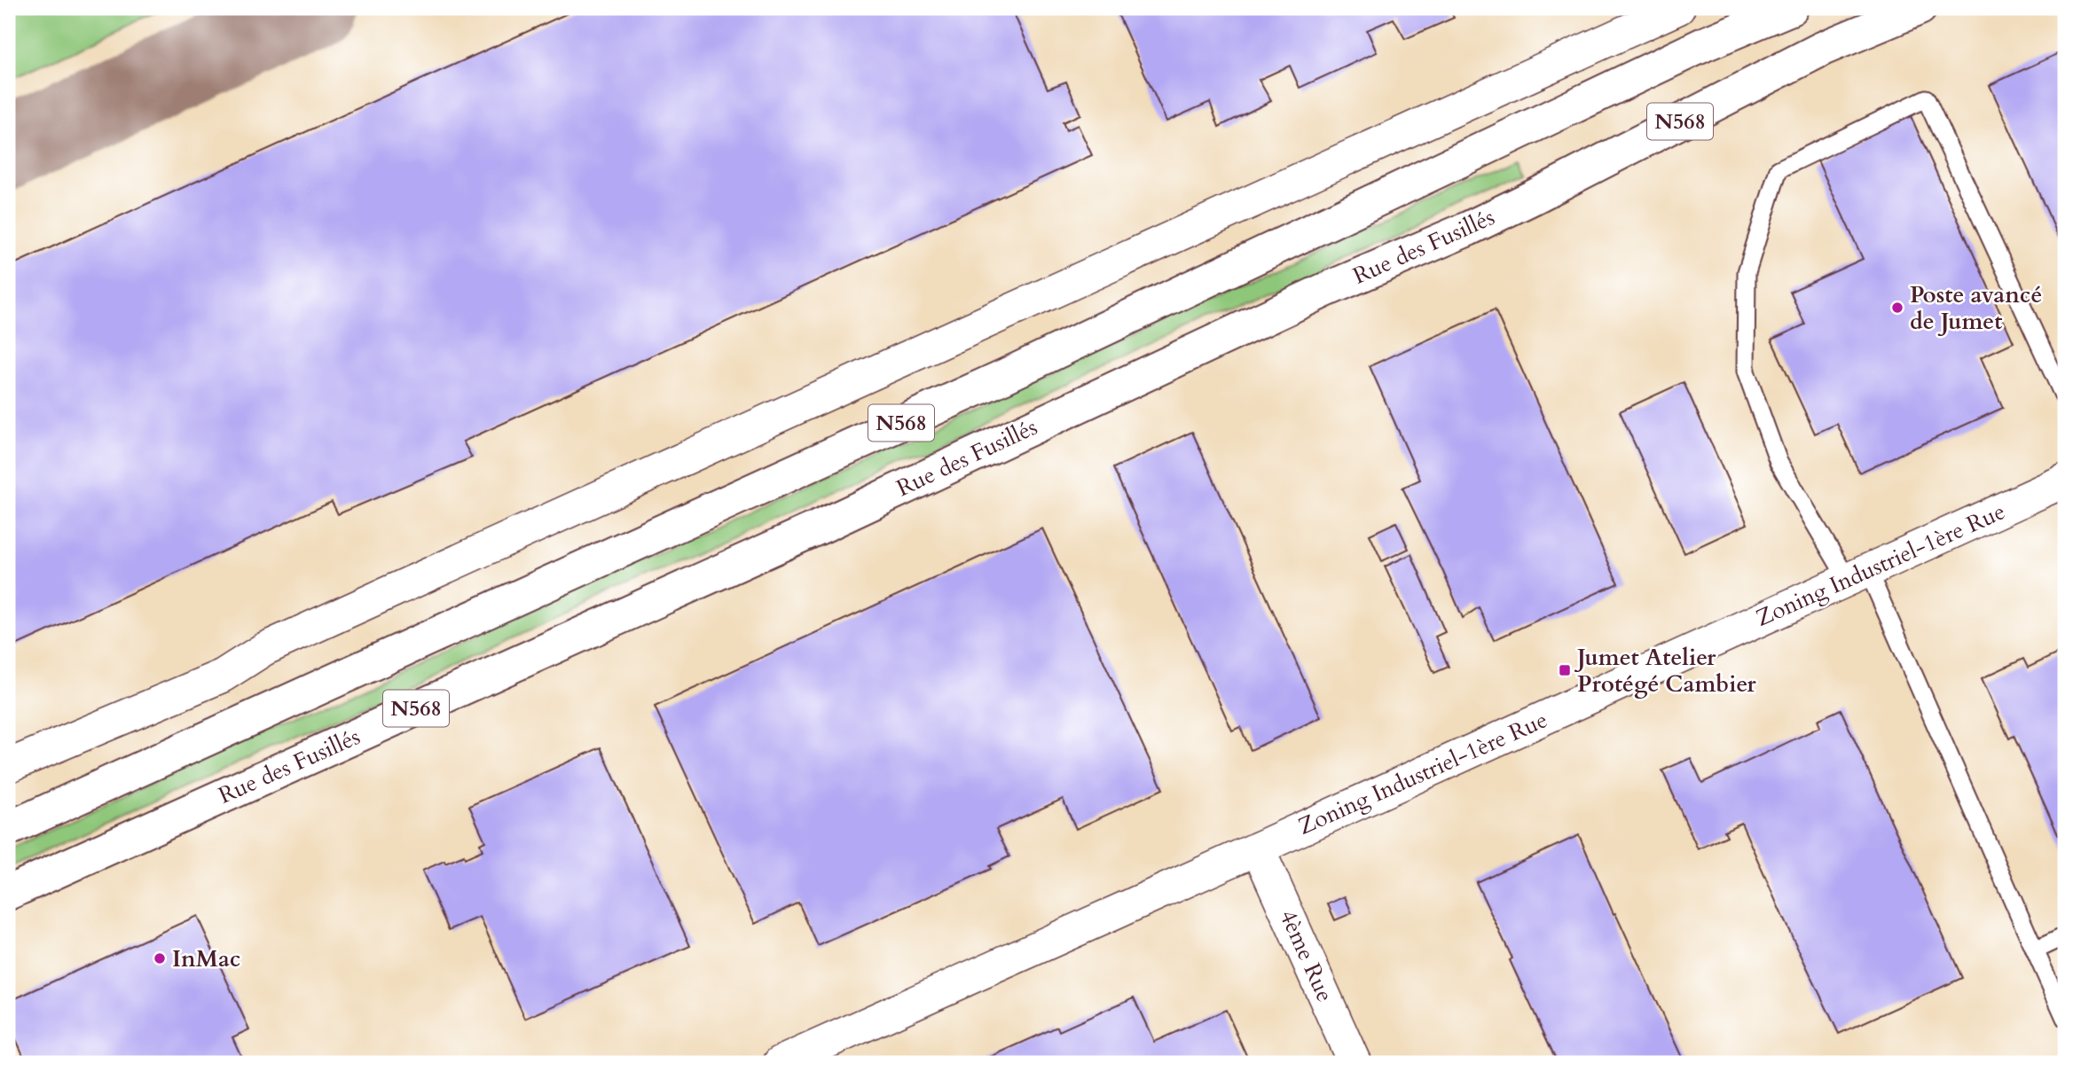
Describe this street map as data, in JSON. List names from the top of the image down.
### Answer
{
  "streets": {
    "highway": ["N568", "Rue des Fusillés"],
    "street": ["Zoning Industriel-1ère Rue", "4ème Rue"]
  },
  "crossings": [
    ["Zoning Industriel-1ère Rue", "4ème Rue"]
  ],
  "places": {
    "other": ["Poste avancé de Jumet", "InMac"],
    "transit": ["Jumet Atelier Protégé Cambier"]
  }
}
